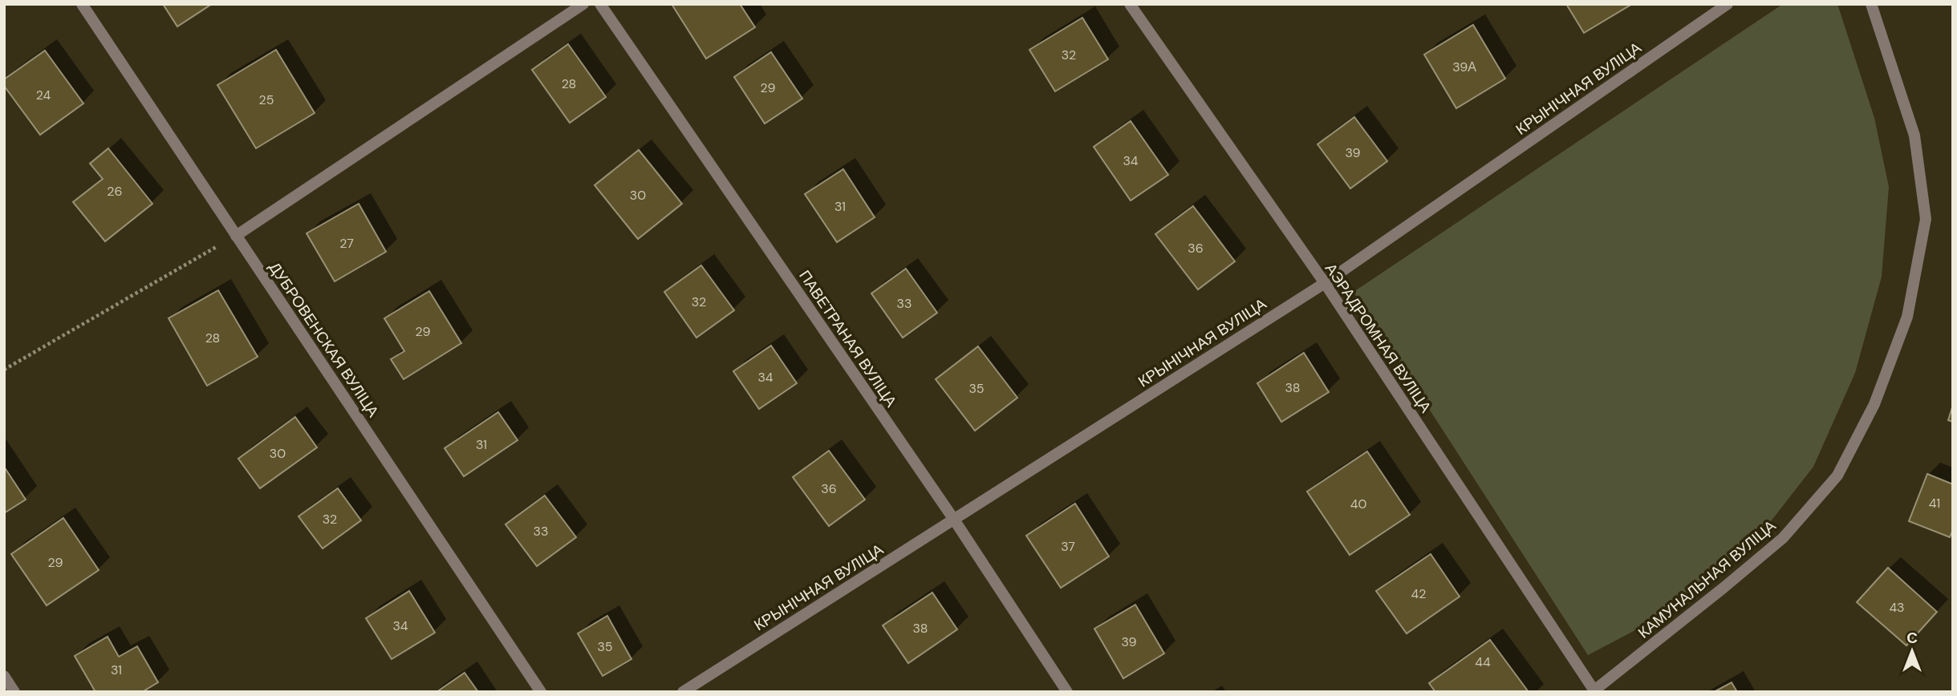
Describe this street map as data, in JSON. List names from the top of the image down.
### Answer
{
  "streets": {
    "street": [
      "КРЫНІЧНАЯ ВУЛІЦА",
      "АЭРАДРОМНАЯ ВУЛІЦА",
      "ПАВЕТРАНАЯ ВУЛІЦА",
      "ДУБРОВЕНСКАЯ ВУЛІЦА",
      "КАМУНАЛЬНАЯ ВУЛІЦА"
    ]
  },
  "crossings": [
    ["КРЫНІЧНАЯ ВУЛІЦА", "АЭРАДРОМНАЯ ВУЛІЦА"],
    ["КРЫНІЧНАЯ ВУЛІЦА", "ПАВЕТРАНАЯ ВУЛІЦА"],
    ["АЭРАДРОМНАЯ ВУЛІЦА", "КАМУНАЛЬНАЯ ВУЛІЦА"]
  ],
  "house_numbers": [
    "32",
    "39А",
    "28",
    "29",
    "24",
    "25",
    "39",
    "34",
    "26",
    "30",
    "31",
    "27",
    "36",
    "32",
    "33",
    "29",
    "28",
    "34",
    "38",
    "35",
    "31",
    "30",
    "36",
    "41",
    "40",
    "32",
    "33",
    "37",
    "29",
    "42",
    "43",
    "34",
    "38",
    "39",
    "35",
    "44",
    "31"
  ],
  "north": "top"
}
